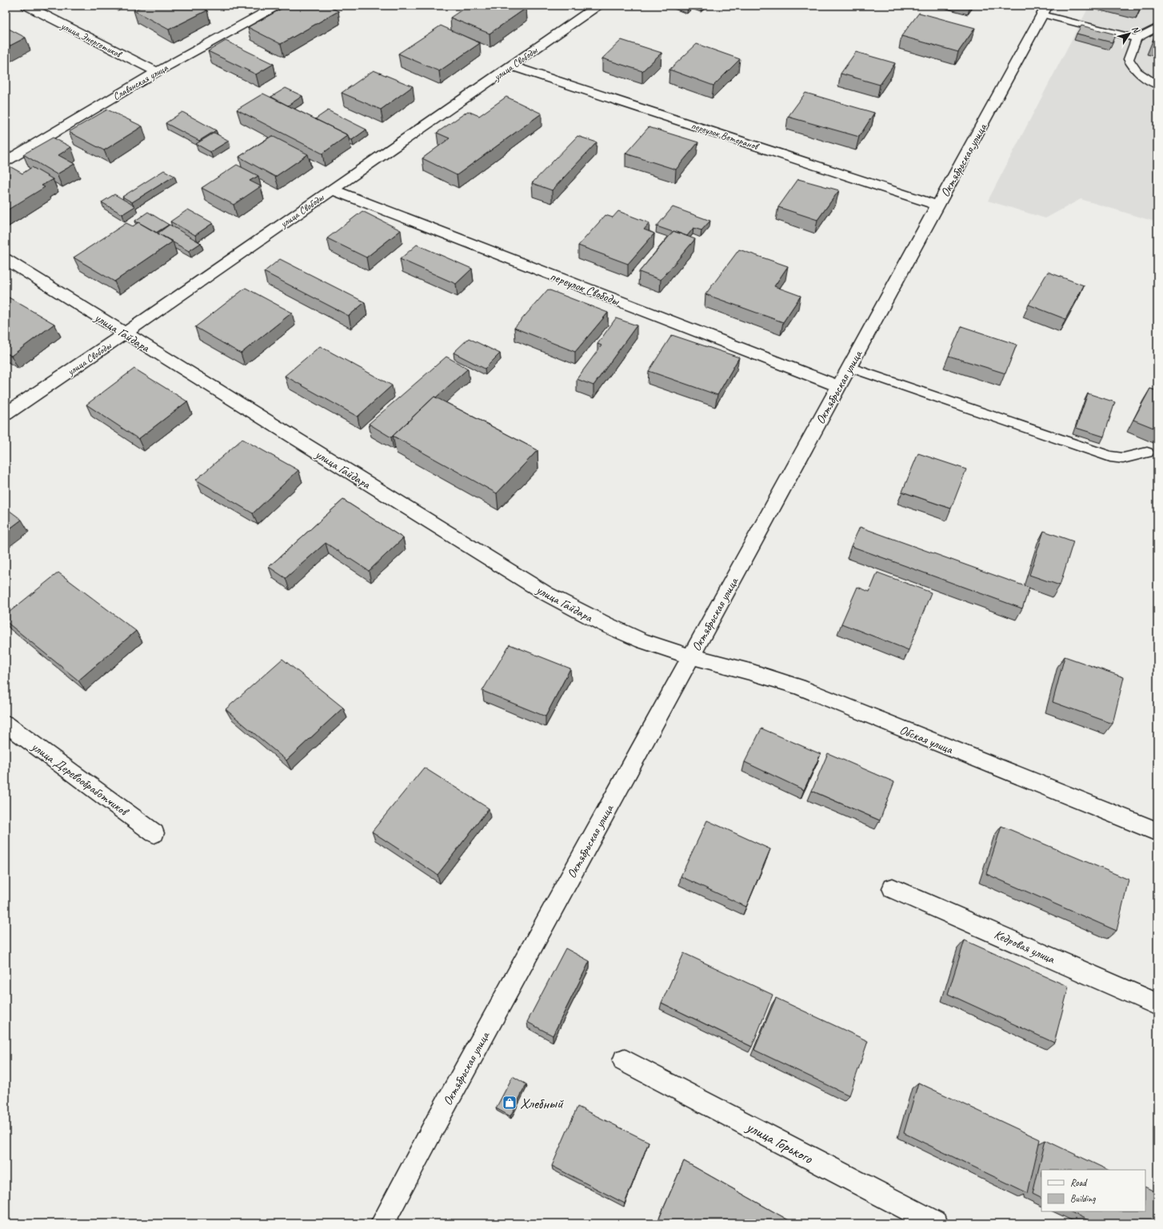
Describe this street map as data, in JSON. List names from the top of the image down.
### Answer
{
  "streets": {
    "street": [
      "улица Энергетиков",
      "улица Свободы",
      "Славянская улица",
      "переулок Ветеранов",
      "Октябрьская улица",
      "переулок Свободы",
      "улица Гайдара",
      "Обская улица",
      "улица Деревообработчиков",
      "Кедровая улица",
      "улица Горького"
    ]
  },
  "crossings": [
    ["улица Энергетиков", "Славянская улица"],
    ["улица Свободы", "переулок Ветеранов"],
    ["улица Свободы", "переулок Свободы"],
    ["улица Свободы", "улица Гайдара"],
    ["переулок Ветеранов", "Октябрьская улица"],
    ["Октябрьская улица", "переулок Свободы"],
    ["Октябрьская улица", "улица Гайдара"],
    ["Октябрьская улица", "Обская улица"],
    ["улица Гайдара", "Обская улица"]
  ],
  "places": {
    "shop": ["Хлебный"]
  },
  "legend": ["Road", "Building"],
  "north": "top right"
}
